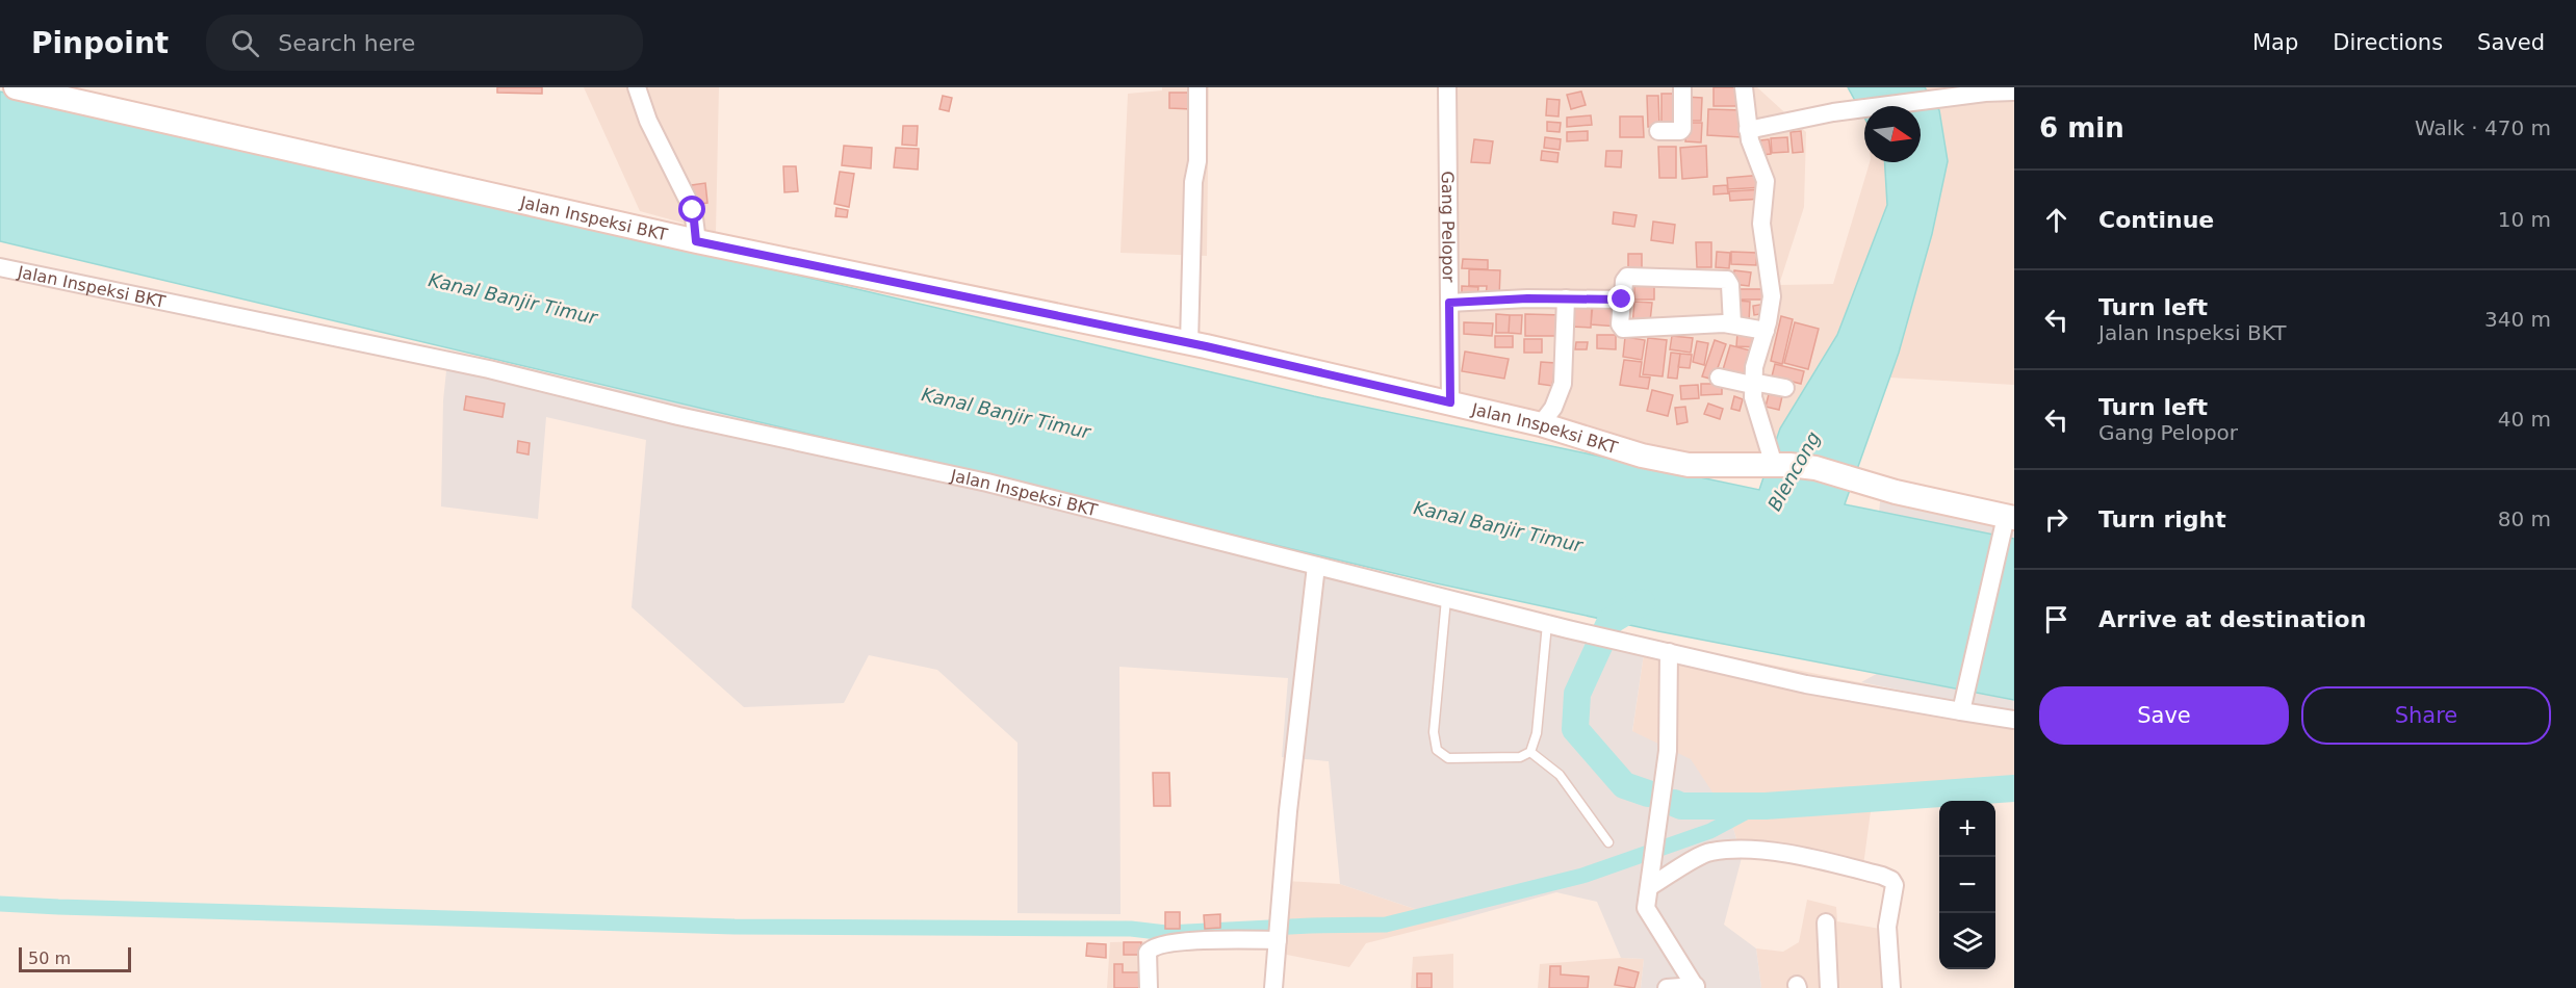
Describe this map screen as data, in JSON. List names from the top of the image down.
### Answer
{
  "streets": {
    "street": ["Jalan Inspeksi BKT", "Gang Pelopor"]
  },
  "crossings": [
    ["Jalan Inspeksi BKT", "Gang Pelopor"]
  ],
  "water": ["Kanal Banjir Timur", "Blencong"],
  "scale_bar": "50 m",
  "north": "right",
  "page": {
    "header": "Pinpoint",
    "search": "Search here",
    "nav": ["Map", "Directions", "Saved"],
    "heading": ["6 min", "Walk · 470 m"],
    "list": [
      ["Continue", "10 m"],
      ["Turn left", "Jalan Inspeksi BKT", "340 m"],
      ["Turn left", "Gang Pelopor", "40 m"],
      ["Turn right", "80 m"],
      "Arrive at destination"
    ],
    "buttons": ["Save", "Share"],
    "map_buttons": ["+", "−"],
    "scale": "50 m"
  }
}
